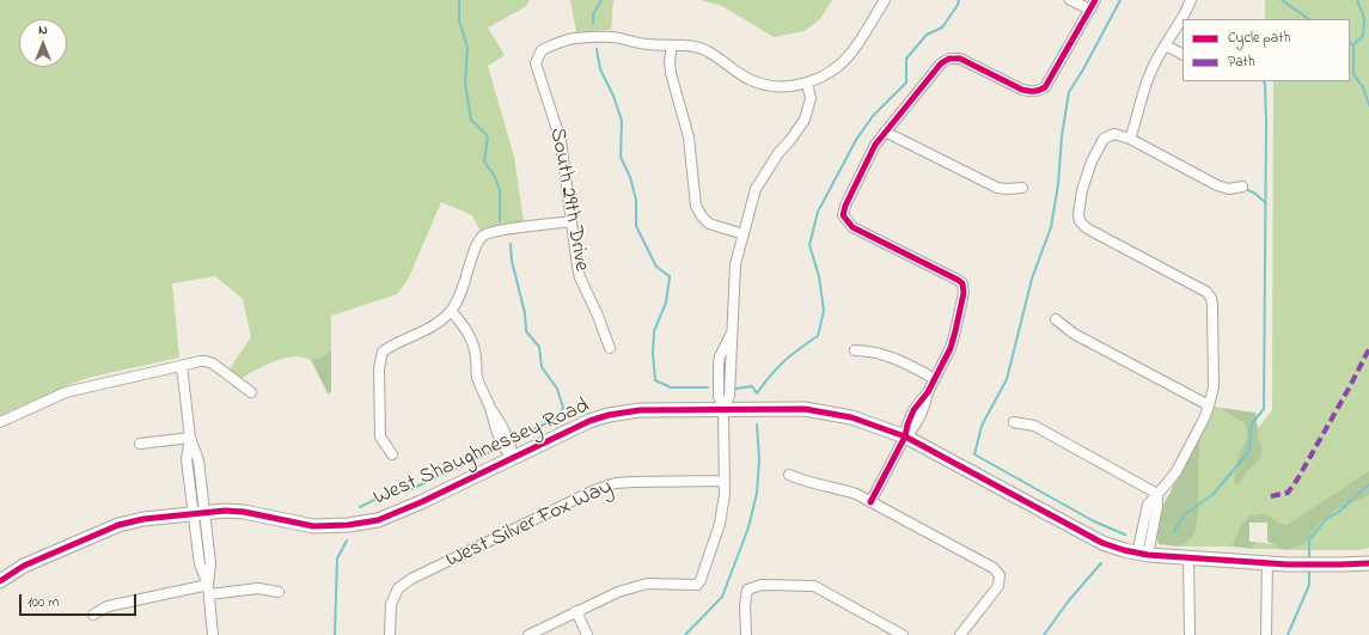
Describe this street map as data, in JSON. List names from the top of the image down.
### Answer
{
  "streets": {
    "street": ["South 29th Drive", "West Shaughnessey Road", "West Silver Fox Way"]
  },
  "legend": ["Cycle path", "Path"],
  "scale_bar": "100 m",
  "north": "top"
}
